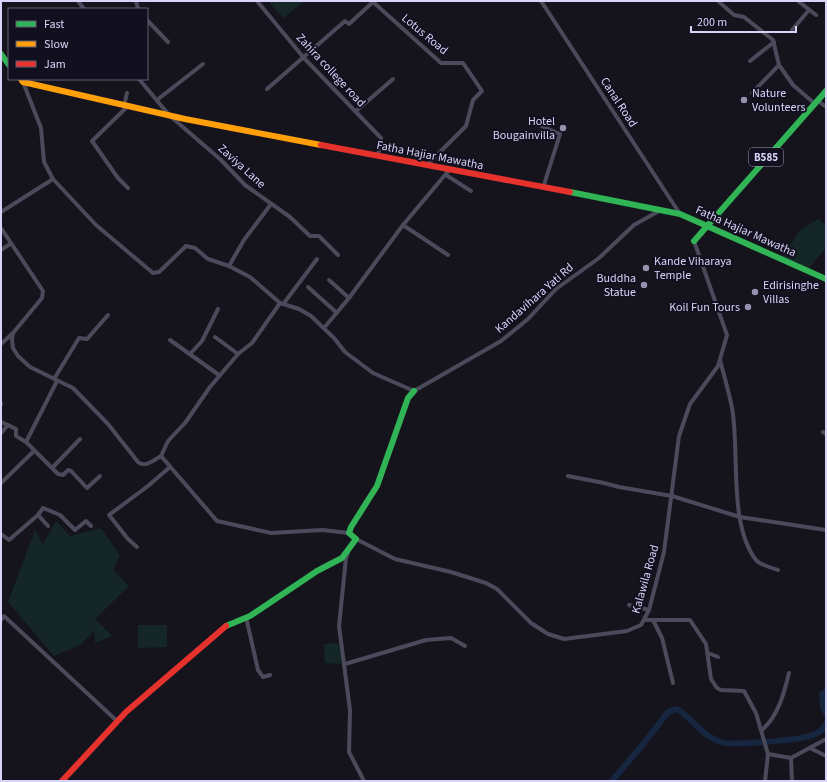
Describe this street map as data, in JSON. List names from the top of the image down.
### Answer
{
  "streets": {
    "street": [
      "Lotus Road",
      "Zahira college road",
      "Canal Road",
      "Fatha Hajiar Mawatha",
      "B585",
      "Zaviya Lane",
      "Kandavihara Yati Rd",
      "Kalawila Road"
    ]
  },
  "crossings": [
    ["Lotus Road", "Fatha Hajiar Mawatha"],
    ["Zahira college road", "Fatha Hajiar Mawatha"],
    ["Canal Road", "Fatha Hajiar Mawatha"],
    ["Fatha Hajiar Mawatha", "B585"],
    ["Fatha Hajiar Mawatha", "Zaviya Lane"],
    ["Fatha Hajiar Mawatha", "Kandavihara Yati Rd"],
    ["B585", "Kalawila Road"]
  ],
  "places": [
    "Nature Volunteers",
    "Hotel Bougainvilla",
    "Kande Viharaya Temple",
    "Buddha Statue",
    "Edirisinghe Villas",
    "Koil Fun Tours"
  ],
  "legend": ["Fast", "Slow", "Jam"],
  "scale_bar": "200 m"
}
